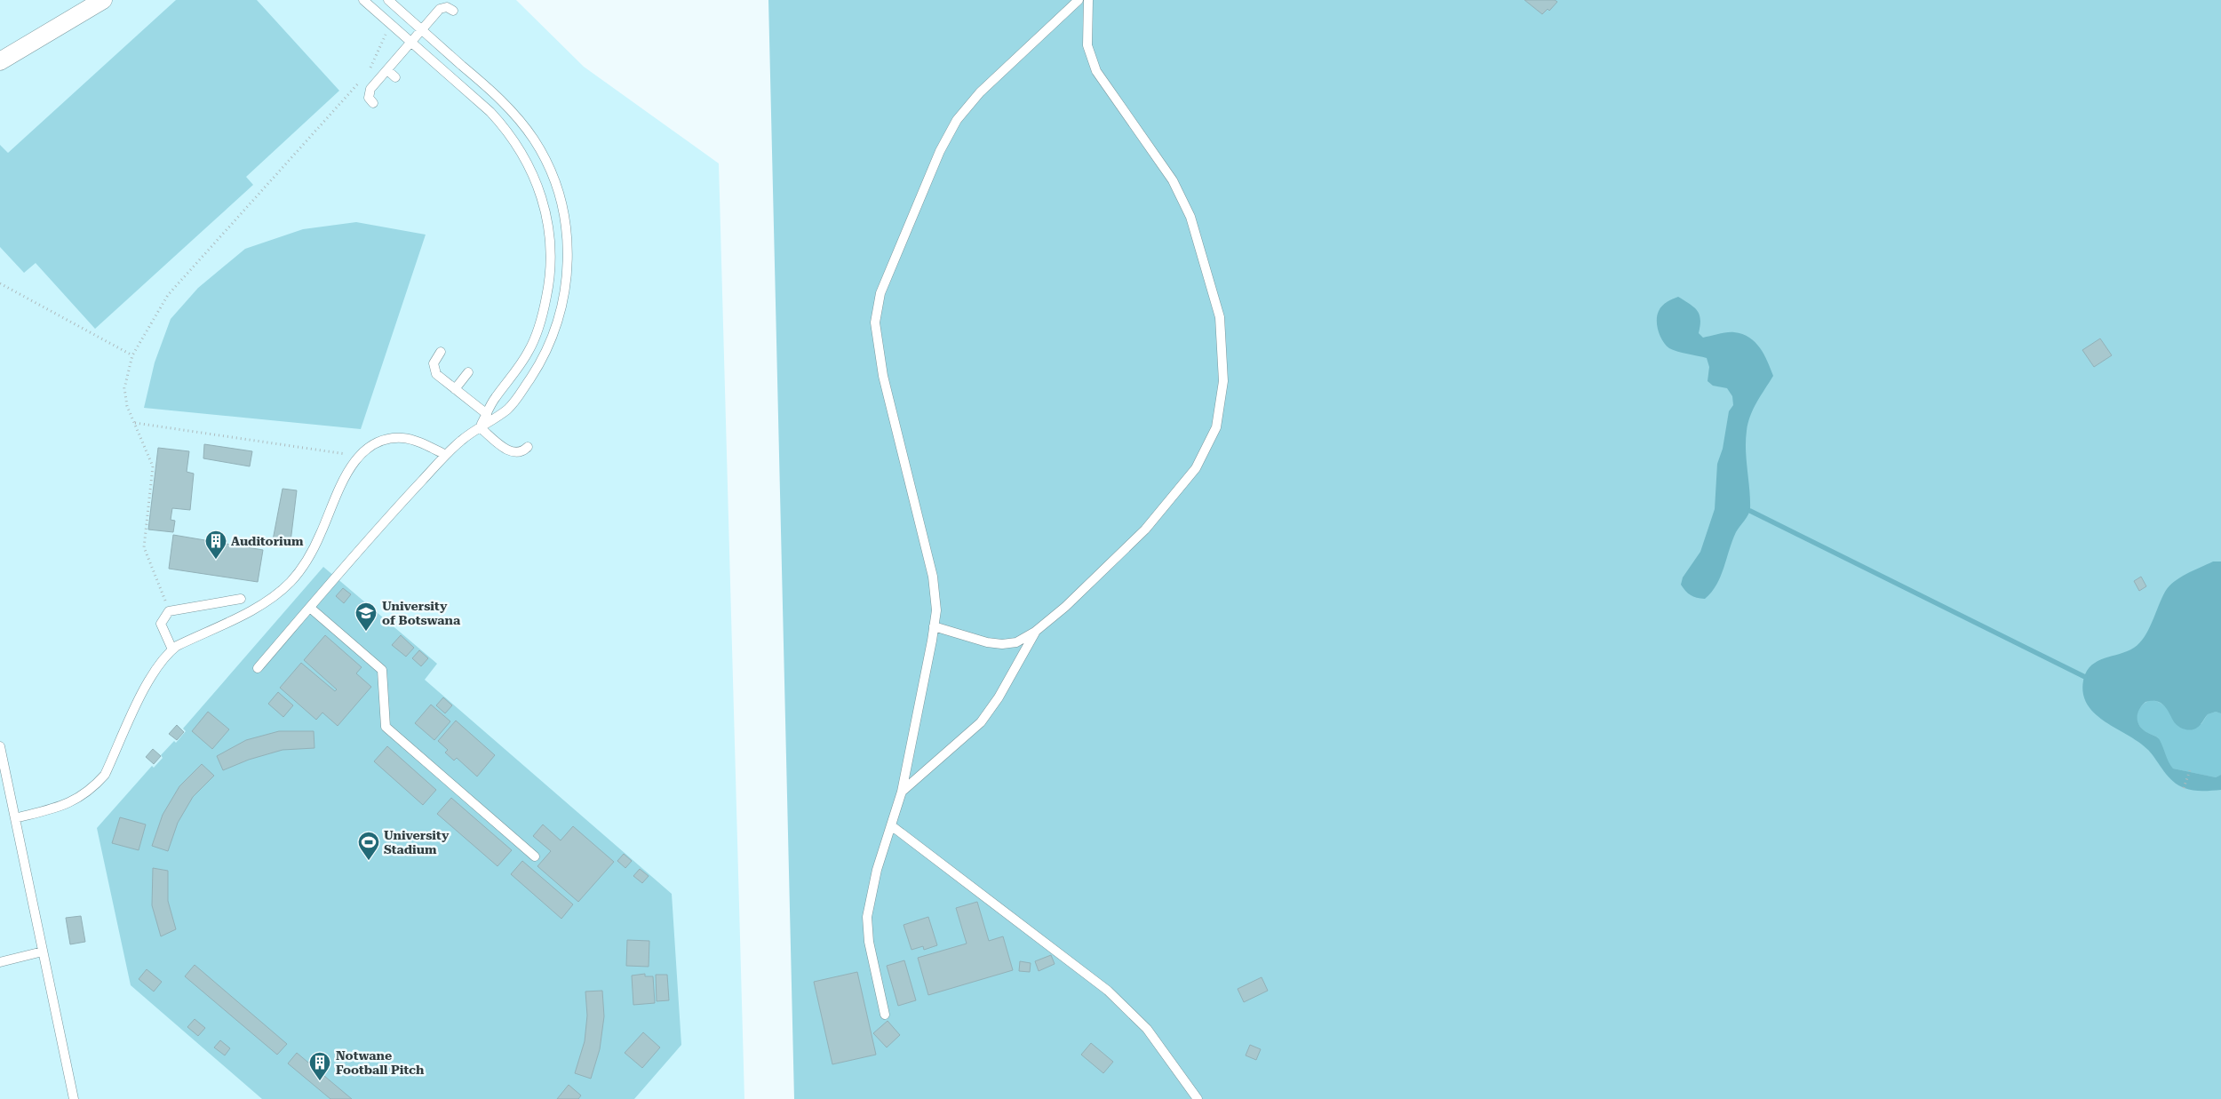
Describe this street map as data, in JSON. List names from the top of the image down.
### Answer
{
  "places": {
    "building": ["Auditorium", "Notwane Football Pitch"],
    "school or university": ["University of Botswana"],
    "sports": ["University Stadium"]
  }
}
